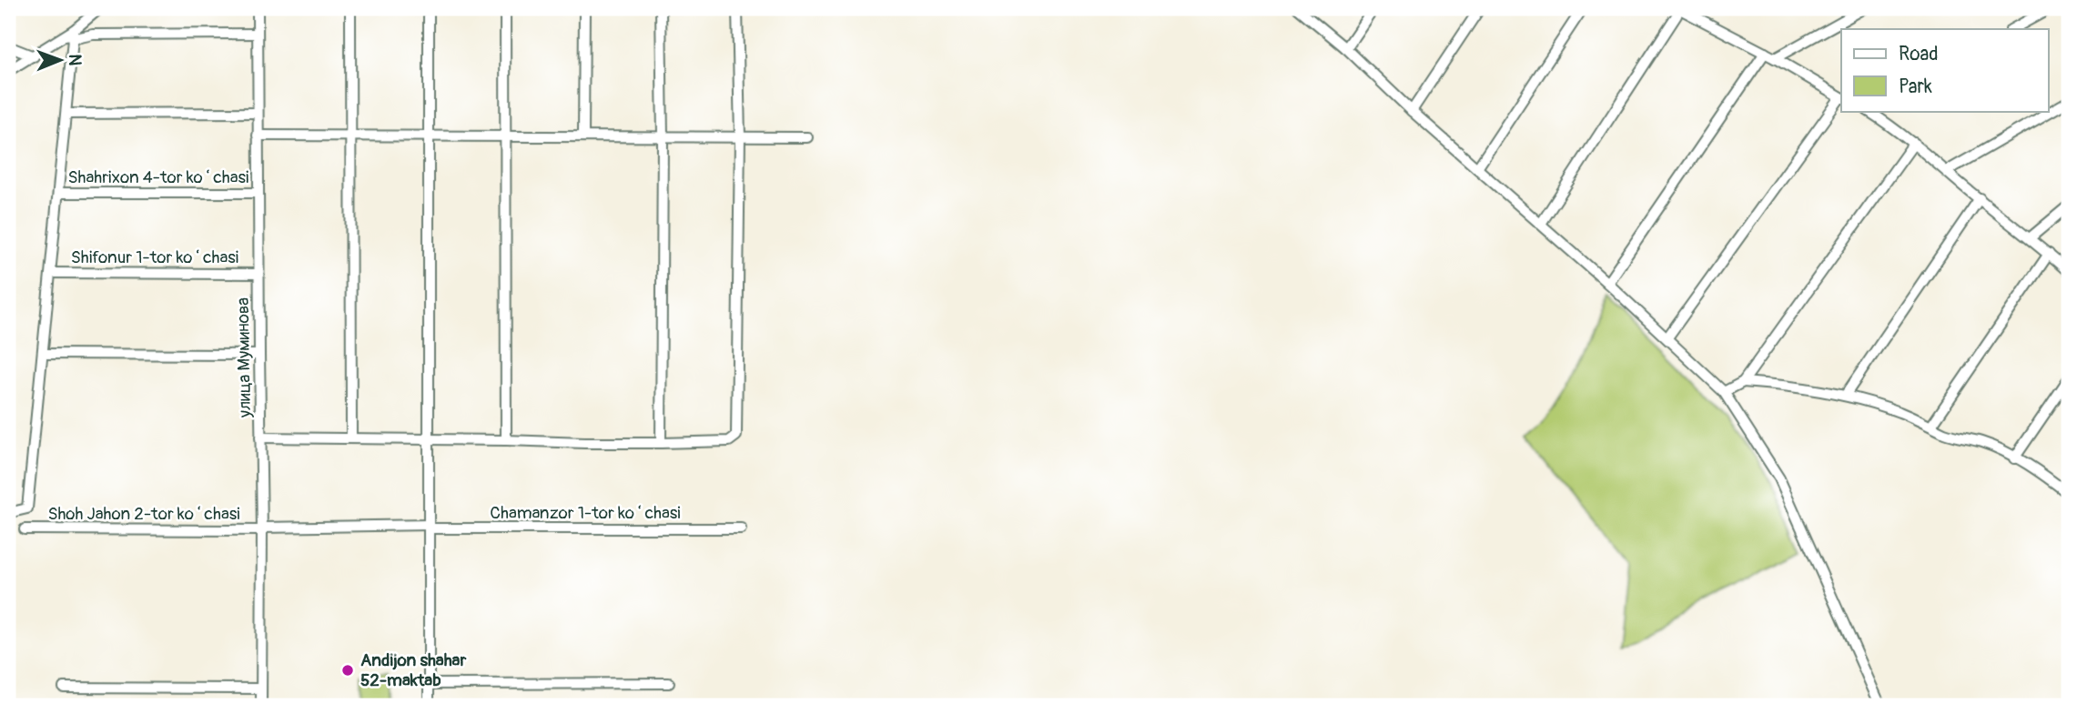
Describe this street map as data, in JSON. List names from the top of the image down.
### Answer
{
  "streets": {
    "street": [
      "Shahrixon 4-tor koʻchasi",
      "Shifonur 1-tor koʻchasi",
      "улица Муминова",
      "Chamanzor 1-tor koʻchasi",
      "Shoh Jahon 2-tor koʻchasi"
    ]
  },
  "crossings": [
    ["Shahrixon 4-tor koʻchasi", "улица Муминова"],
    ["Shifonur 1-tor koʻchasi", "улица Муминова"],
    ["улица Муминова", "Chamanzor 1-tor koʻchasi"],
    ["улица Муминова", "Shoh Jahon 2-tor koʻchasi"],
    ["Chamanzor 1-tor koʻchasi", "Shoh Jahon 2-tor koʻchasi"]
  ],
  "places": ["Andijon shahar 52-maktab"],
  "legend": ["Road", "Park"],
  "north": "right"
}
